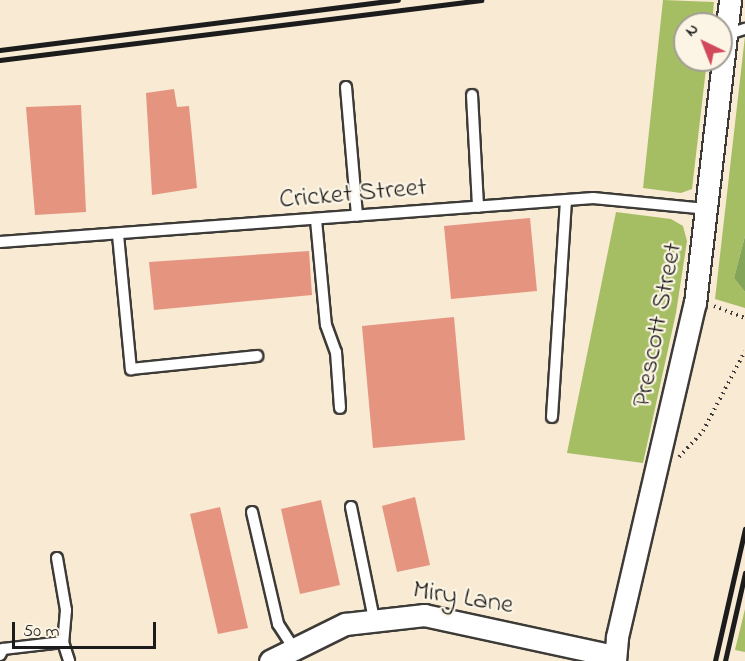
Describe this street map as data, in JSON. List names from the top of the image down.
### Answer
{
  "streets": {
    "street": ["Prescott Street", "Miry Lane"],
    "lane": ["Cricket Street"]
  },
  "crossings": [
    ["Cricket Street", "Prescott Street"],
    ["Prescott Street", "Miry Lane"]
  ],
  "scale_bar": "50 m",
  "north": "top left"
}
